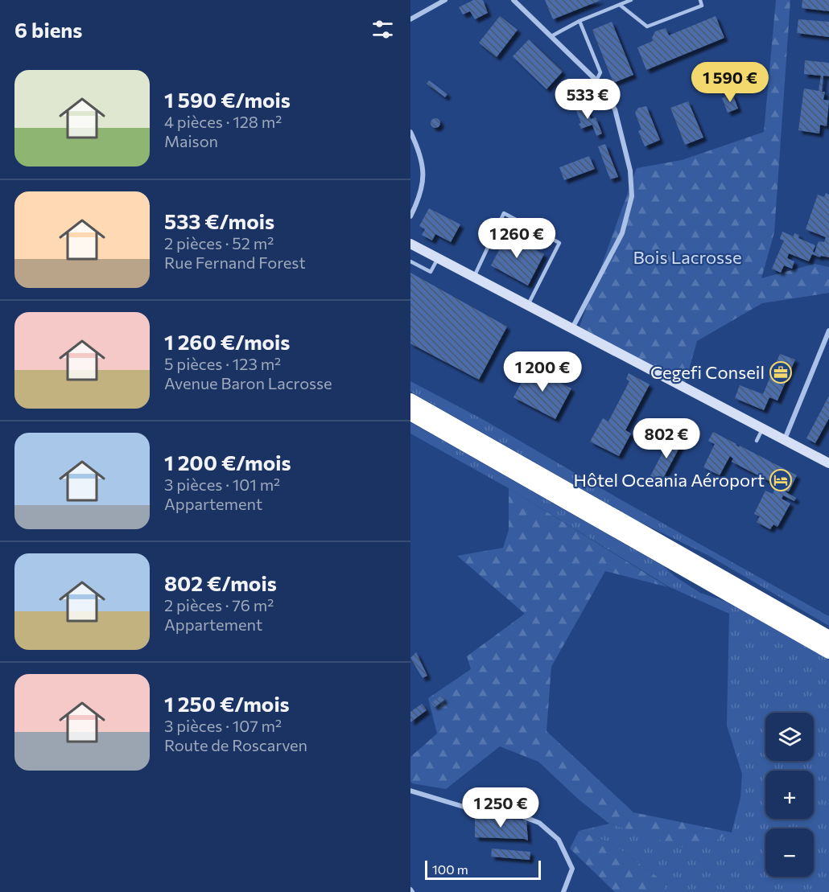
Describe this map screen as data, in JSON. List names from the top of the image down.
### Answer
{
  "parks": ["Bois Lacrosse"],
  "places": {
    "office": ["Cegefi Conseil"],
    "hotel": ["Hôtel Oceania Aéroport"]
  },
  "scale_bar": "100 m",
  "page": {
    "heading": "6 biens",
    "list": [
      {
        "name": "1 590 €/mois",
        "note": "4 pièces · 128 m² · Maison"
      },
      {
        "name": "533 €/mois",
        "note": "2 pièces · 52 m² · Rue Fernand Forest"
      },
      {
        "name": "1 260 €/mois",
        "note": "5 pièces · 123 m² · Avenue Baron Lacrosse"
      },
      {
        "name": "1 200 €/mois",
        "note": "3 pièces · 101 m² · Appartement"
      },
      {
        "name": "802 €/mois",
        "note": "2 pièces · 76 m² · Appartement"
      },
      {
        "name": "1 250 €/mois",
        "note": "3 pièces · 107 m² · Route de Roscarven"
      }
    ],
    "price": [
      "1 590 €",
      "533 €",
      "1 260 €",
      "1 200 €",
      "802 €",
      "1 250 €"
    ],
    "map_buttons": ["+", "−"],
    "scale": "100 m"
  }
}
